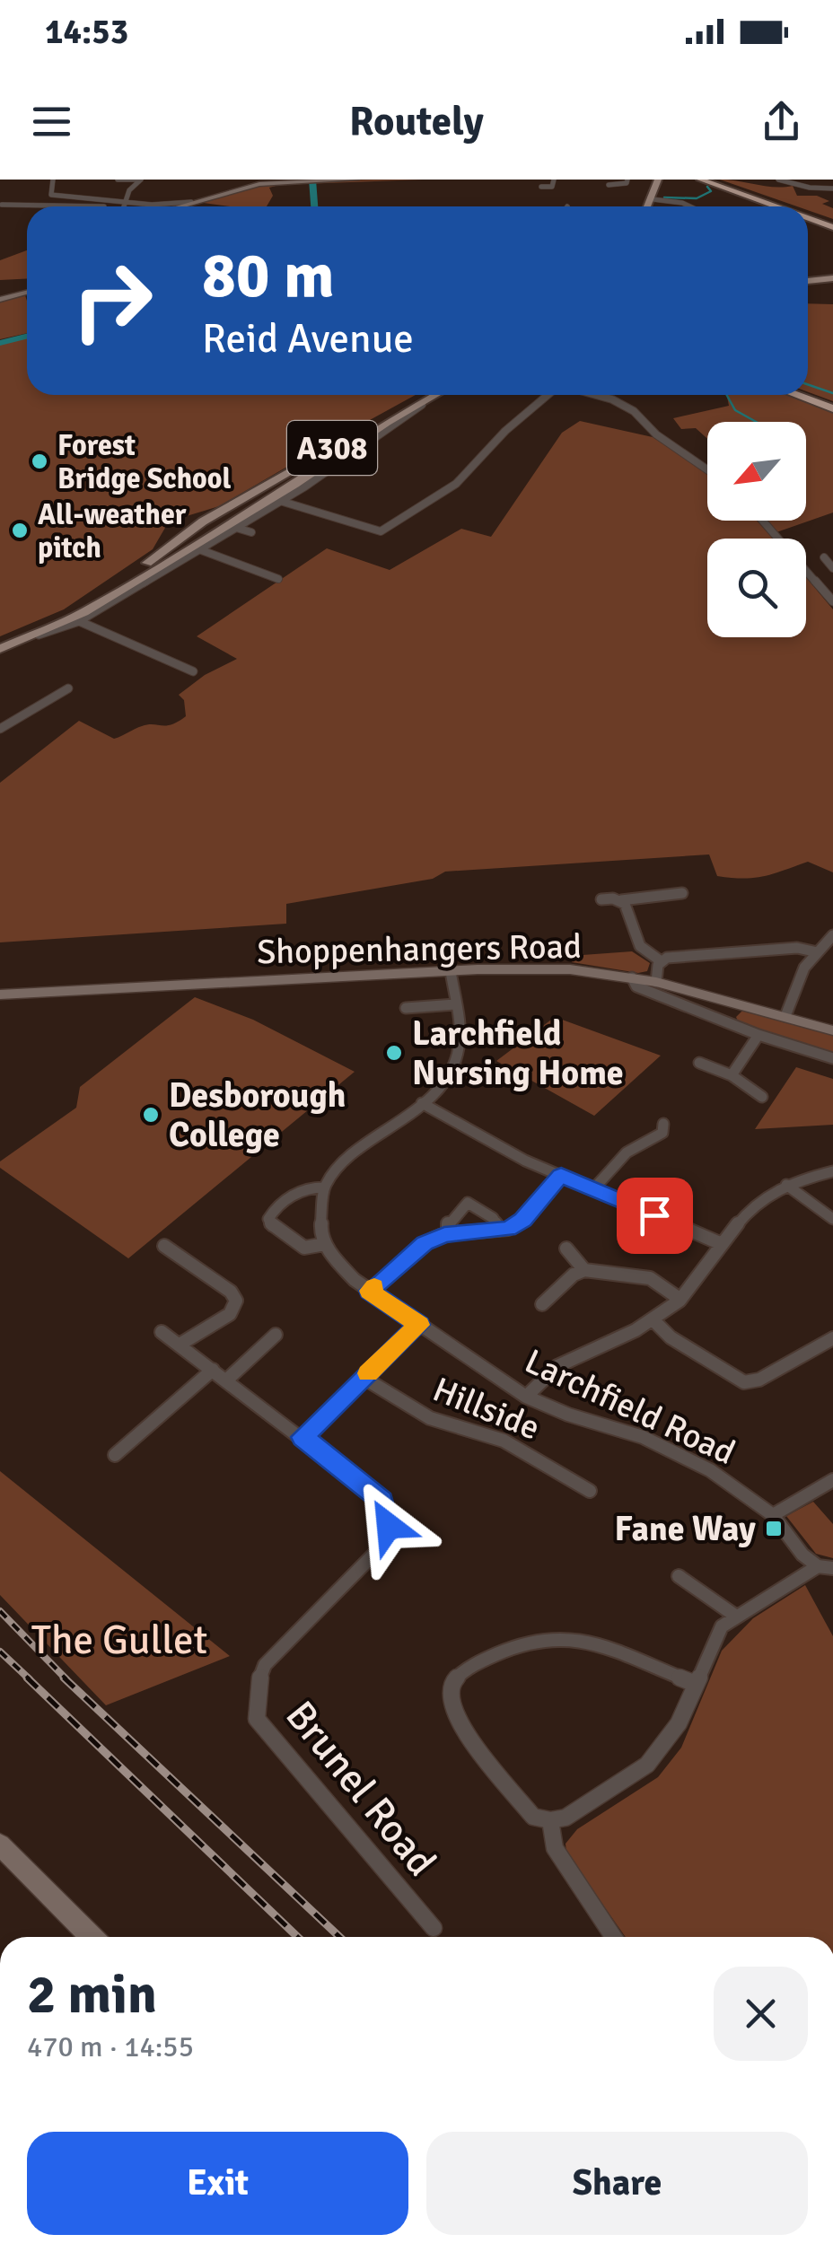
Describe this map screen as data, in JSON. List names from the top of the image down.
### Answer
{
  "streets": {
    "main road": ["A308"],
    "street": [
      "Shoppenhangers Road",
      "Larchfield Road",
      "Hillside",
      "Brunel Road"
    ]
  },
  "parks": ["The Gullet"],
  "places": {
    "other": [
      "Forest Bridge School",
      "All-weather pitch",
      "Larchfield Nursing Home",
      "Desborough College"
    ],
    "transit": ["Fane Way"]
  },
  "north": "bottom left",
  "page": {
    "status": "14:53",
    "header": "Routely",
    "turn": ["80 m", "Reid Avenue"],
    "heading": ["2 min", "470 m · 14:55"],
    "buttons": ["Exit", "Share"]
  }
}
